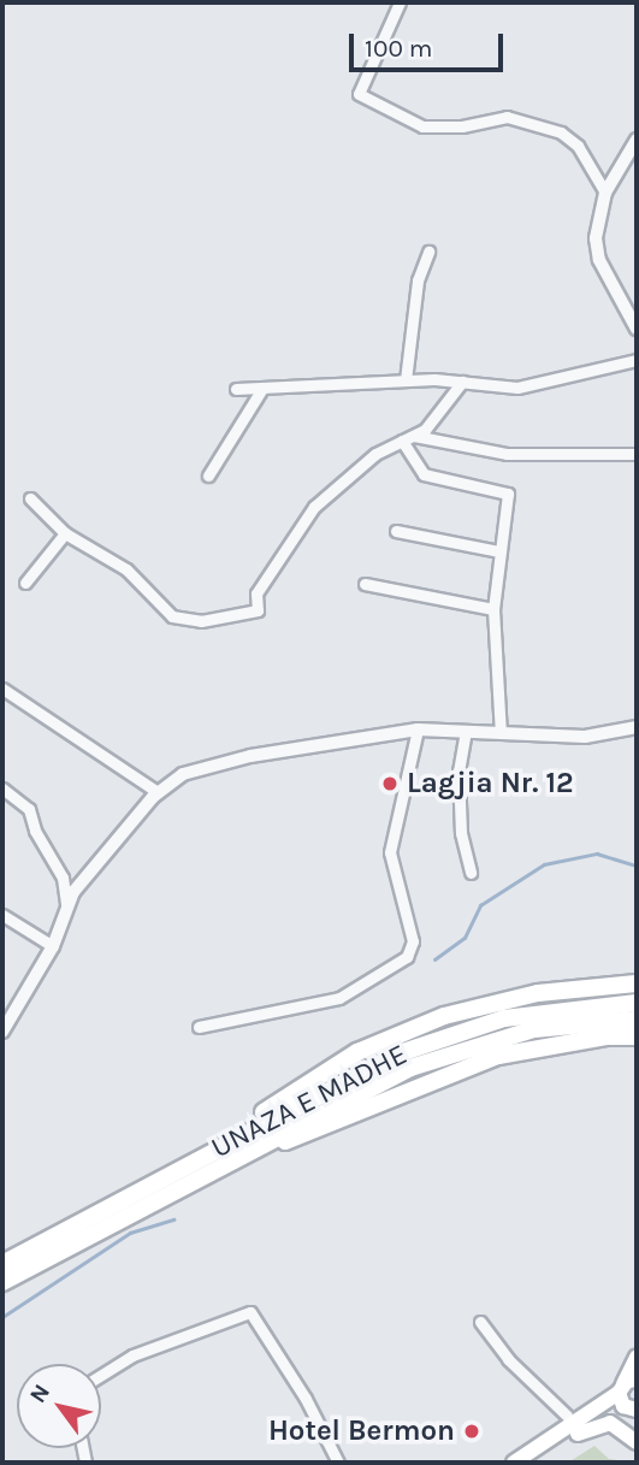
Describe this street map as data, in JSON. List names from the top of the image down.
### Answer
{
  "streets": {
    "highway": ["UNAZA E MADHE"]
  },
  "places": ["Lagjia Nr. 12", "Hotel Bermon"],
  "scale_bar": "100 m",
  "north": "top left"
}
